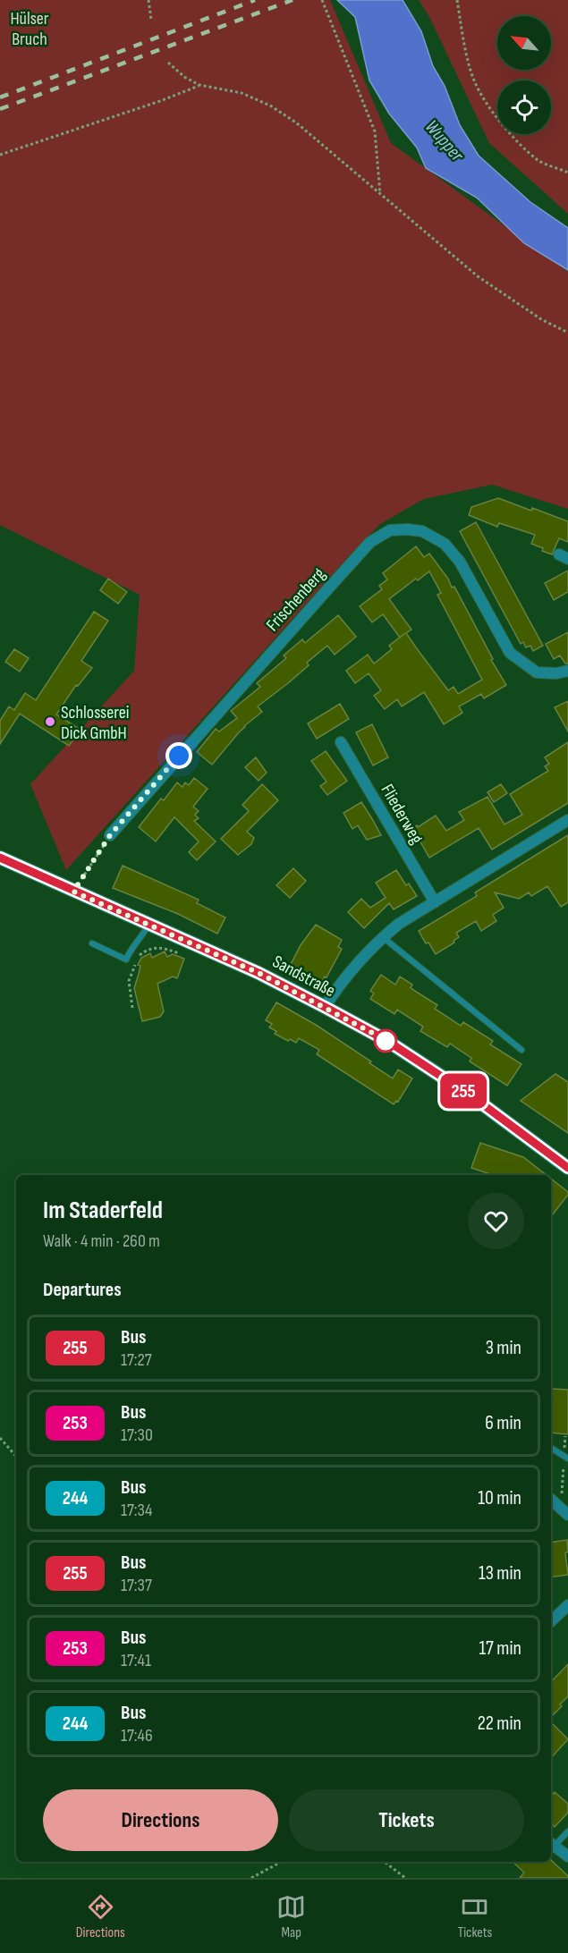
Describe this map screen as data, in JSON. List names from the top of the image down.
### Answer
{
  "streets": {
    "street": ["Frischenberg", "Fliederweg", "Sandstraße"]
  },
  "water": ["Wupper"],
  "parks": ["Hülser Bruch"],
  "places": ["Schlosserei Dick GmbH"],
  "lines": ["bus line 255"],
  "north": "top left",
  "page": {
    "on_map": "255",
    "heading": [
      ["Im Staderfeld", "Walk · 4 min · 260 m"],
      "Departures"
    ],
    "list": [
      {
        "mark": "255",
        "name": "Bus",
        "note": "17:27",
        "value": "3 min"
      },
      {
        "mark": "253",
        "name": "Bus",
        "note": "17:30",
        "value": "6 min"
      },
      {
        "mark": "244",
        "name": "Bus",
        "note": "17:34",
        "value": "10 min"
      },
      {
        "mark": "255",
        "name": "Bus",
        "note": "17:37",
        "value": "13 min"
      },
      {
        "mark": "253",
        "name": "Bus",
        "note": "17:41",
        "value": "17 min"
      },
      {
        "mark": "244",
        "name": "Bus",
        "note": "17:46",
        "value": "22 min"
      }
    ],
    "buttons": ["Directions", "Tickets"],
    "tabs": ["Directions", "Map", "Tickets"]
  }
}
